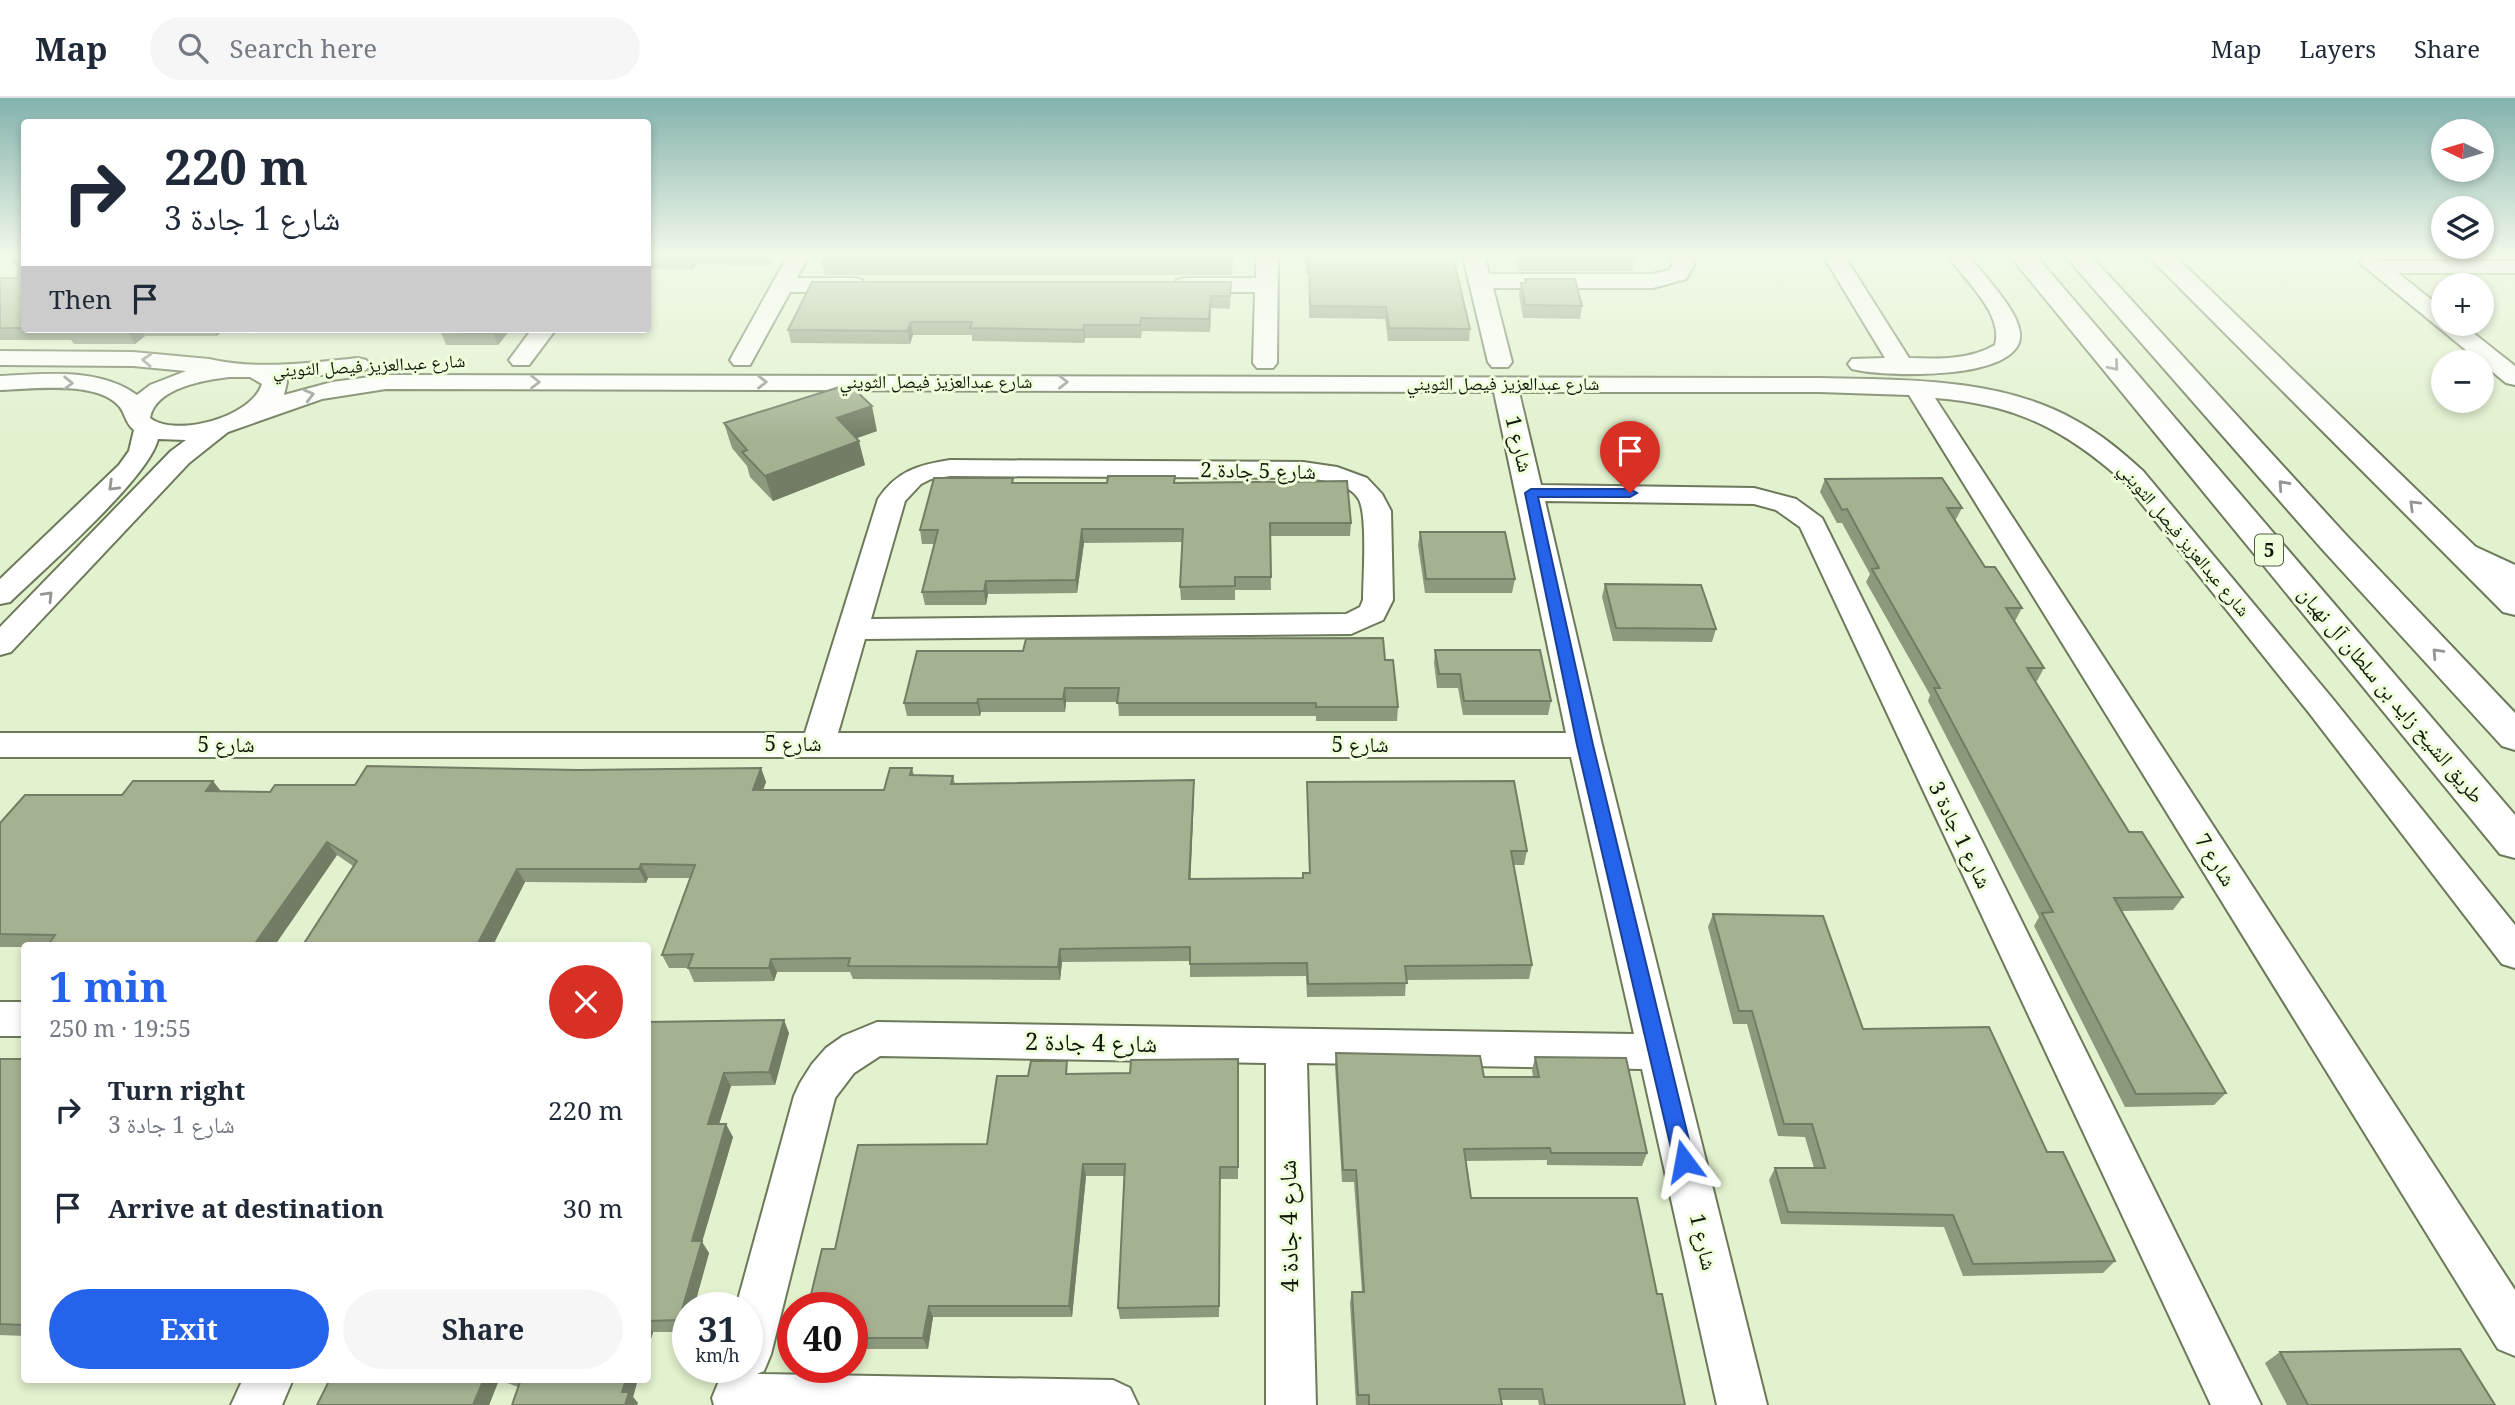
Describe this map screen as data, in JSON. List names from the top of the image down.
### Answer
{
  "streets": {
    "highway": ["5", "طريق الشيخ زايد بن سلطان آل نهيان"],
    "street": [
      "شارع عبدالعزيز فيصل الثويني",
      "شارع 1",
      "شارع 5 جادة 2",
      "شارع 5",
      "شارع 1 جادة 3",
      "شارع 7",
      "شارع 4 جادة 2",
      "شارع 4 جادة 4"
    ]
  },
  "crossings": [
    ["شارع عبدالعزيز فيصل الثويني", "شارع 1"],
    ["شارع عبدالعزيز فيصل الثويني", "شارع 7"],
    ["شارع 1", "شارع 5"],
    ["شارع 1", "شارع 1 جادة 3"],
    ["شارع 1", "شارع 4 جادة 2"],
    ["شارع 5 جادة 2", "شارع 5"],
    ["شارع 4 جادة 2", "شارع 4 جادة 4"]
  ],
  "north": "left",
  "page": {
    "header": "Map",
    "search": "Search here",
    "nav": ["Map", "Layers", "Share"],
    "map_buttons": ["+", "−"],
    "turn": ["220 m", "شارع 1 جادة 3"],
    "then": "Then",
    "heading": ["1 min", "250 m · 19:55"],
    "list": [
      {
        "name": "Turn right",
        "note": "شارع 1 جادة 3",
        "value": "220 m"
      },
      {
        "name": "Arrive at destination",
        "value": "30 m"
      }
    ],
    "buttons": ["Exit", "Share"],
    "speed": "31 km/h",
    "limit": "40"
  }
}
